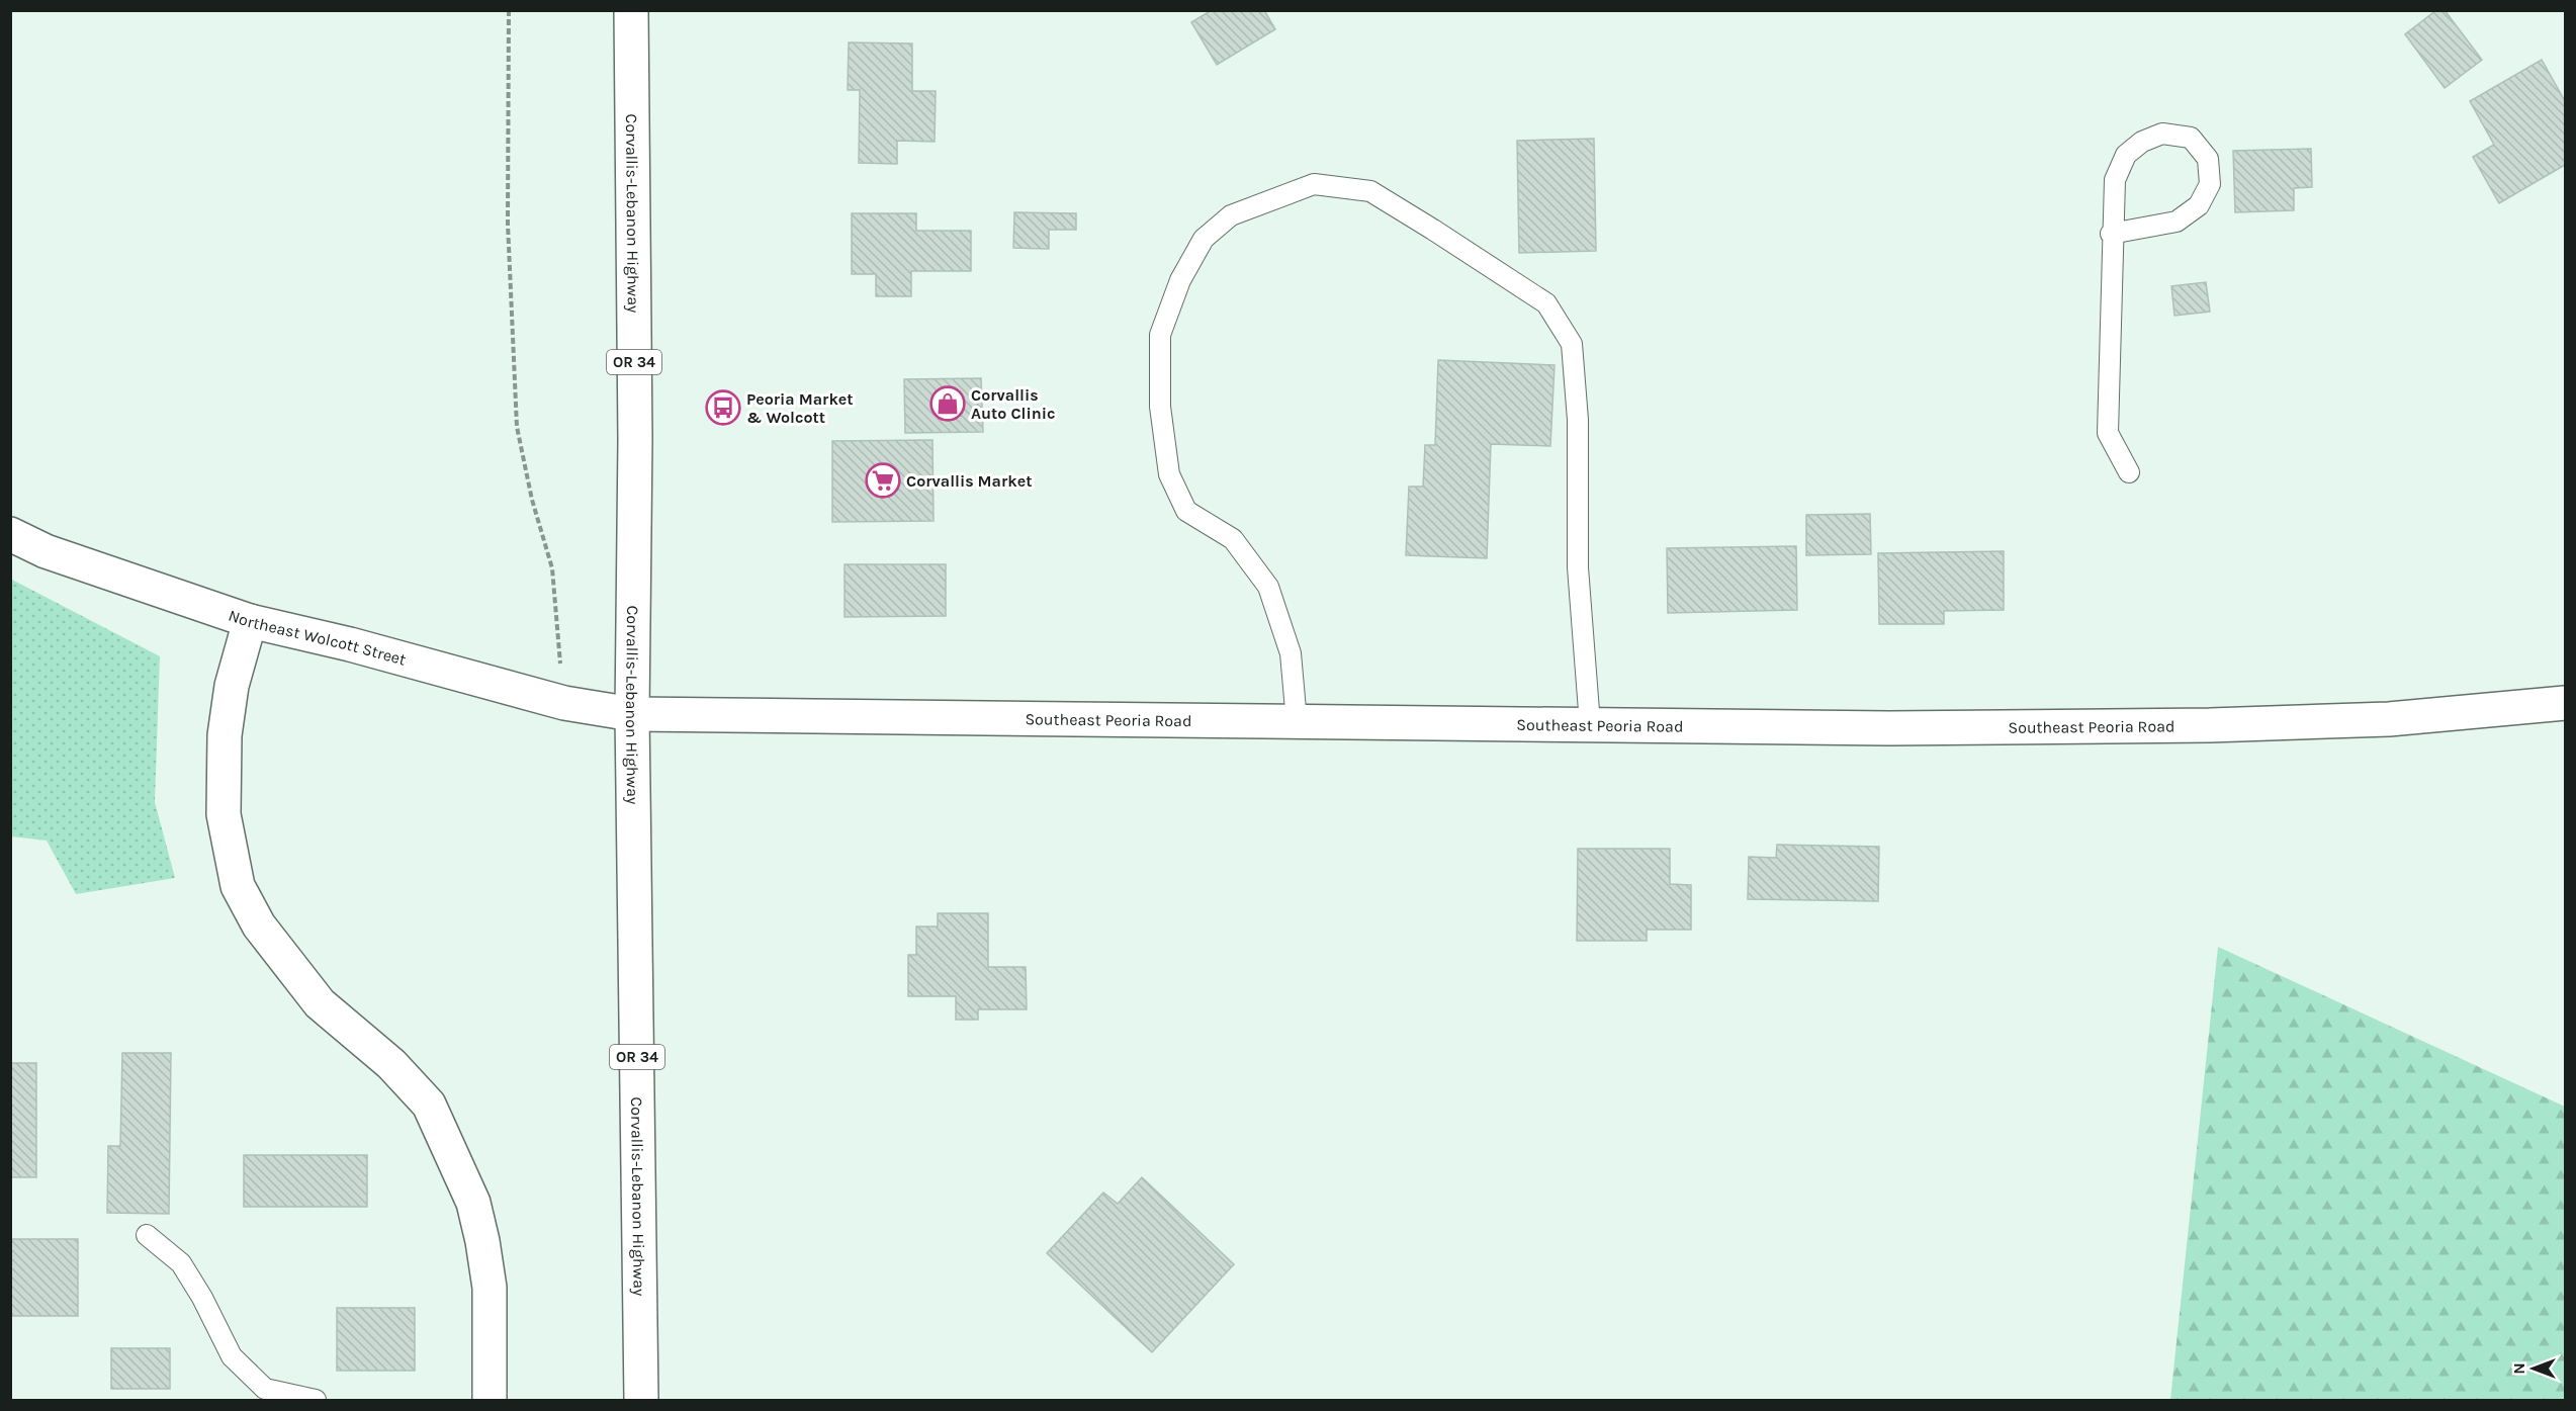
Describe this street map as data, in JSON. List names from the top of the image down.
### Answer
{
  "streets": {
    "main road": [
      "Corvallis-Lebanon Highway",
      "OR 34",
      "Northeast Wolcott Street",
      "Southeast Peoria Road"
    ]
  },
  "crossings": [
    ["Corvallis-Lebanon Highway", "Northeast Wolcott Street"],
    ["Corvallis-Lebanon Highway", "Southeast Peoria Road"],
    ["Northeast Wolcott Street", "Southeast Peoria Road"]
  ],
  "places": {
    "shop": ["Corvallis Auto Clinic"],
    "bus stop": ["Peoria Market & Wolcott"],
    "supermarket": ["Corvallis Market"]
  },
  "north": "left"
}
